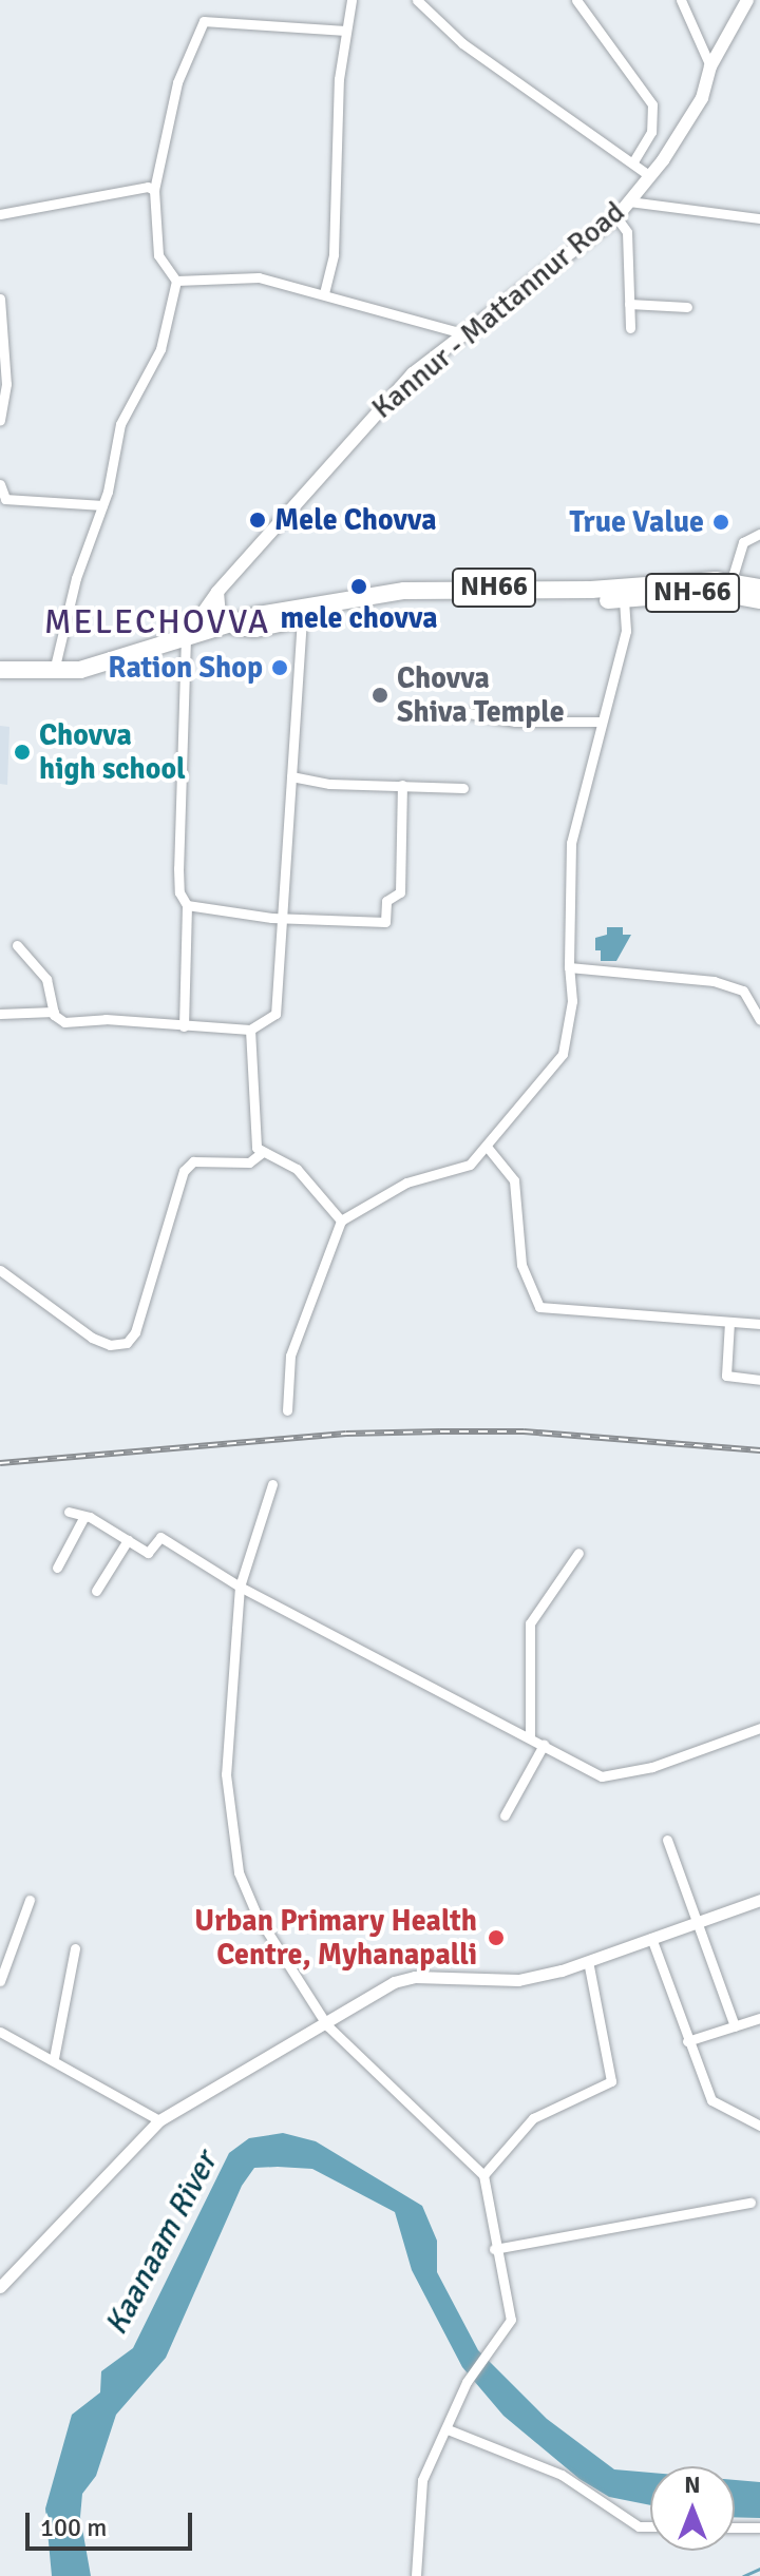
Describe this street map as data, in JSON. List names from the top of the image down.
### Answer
{
  "streets": {
    "highway": ["NH66", "NH-66"],
    "main road": ["Kannur - Mattannur Road"]
  },
  "crossings": [
    ["Kannur - Mattannur Road", "NH66"],
    ["NH66", "NH-66"]
  ],
  "districts": ["MELECHOVVA"],
  "water": ["Kaanaam River"],
  "places": [
    "Mele Chovva",
    "True Value",
    "mele chovva",
    "Ration Shop",
    "Chovva Shiva Temple",
    "Chovva high school",
    "Urban Primary Health Centre, Myhanapalli"
  ],
  "scale_bar": "100 m",
  "north": "top"
}
